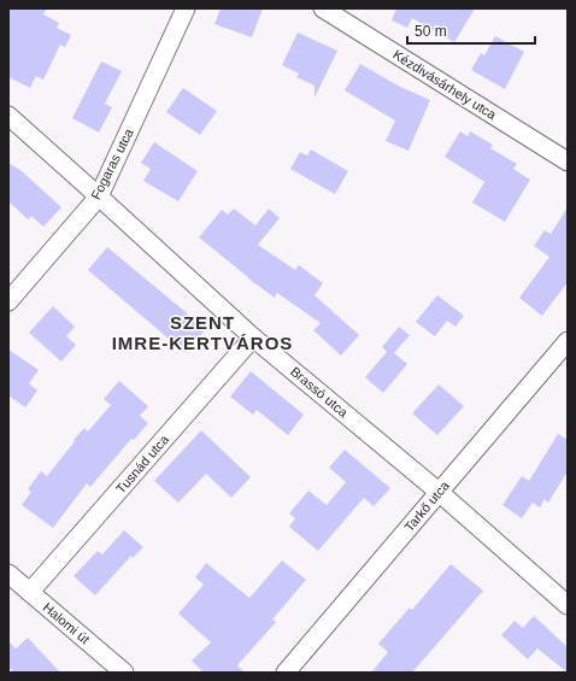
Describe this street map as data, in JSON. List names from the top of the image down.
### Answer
{
  "streets": {
    "street": [
      "Kézdivásárhely utca",
      "Fogaras utca",
      "Brassó utca",
      "Tusnád utca",
      "Tarkő utca",
      "Halomi út"
    ]
  },
  "crossings": [
    ["Fogaras utca", "Brassó utca"],
    ["Brassó utca", "Tusnád utca"],
    ["Brassó utca", "Tarkő utca"],
    ["Tusnád utca", "Halomi út"]
  ],
  "districts": ["SZENT IMRE-KERTVÁROS"],
  "scale_bar": "50 m"
}
